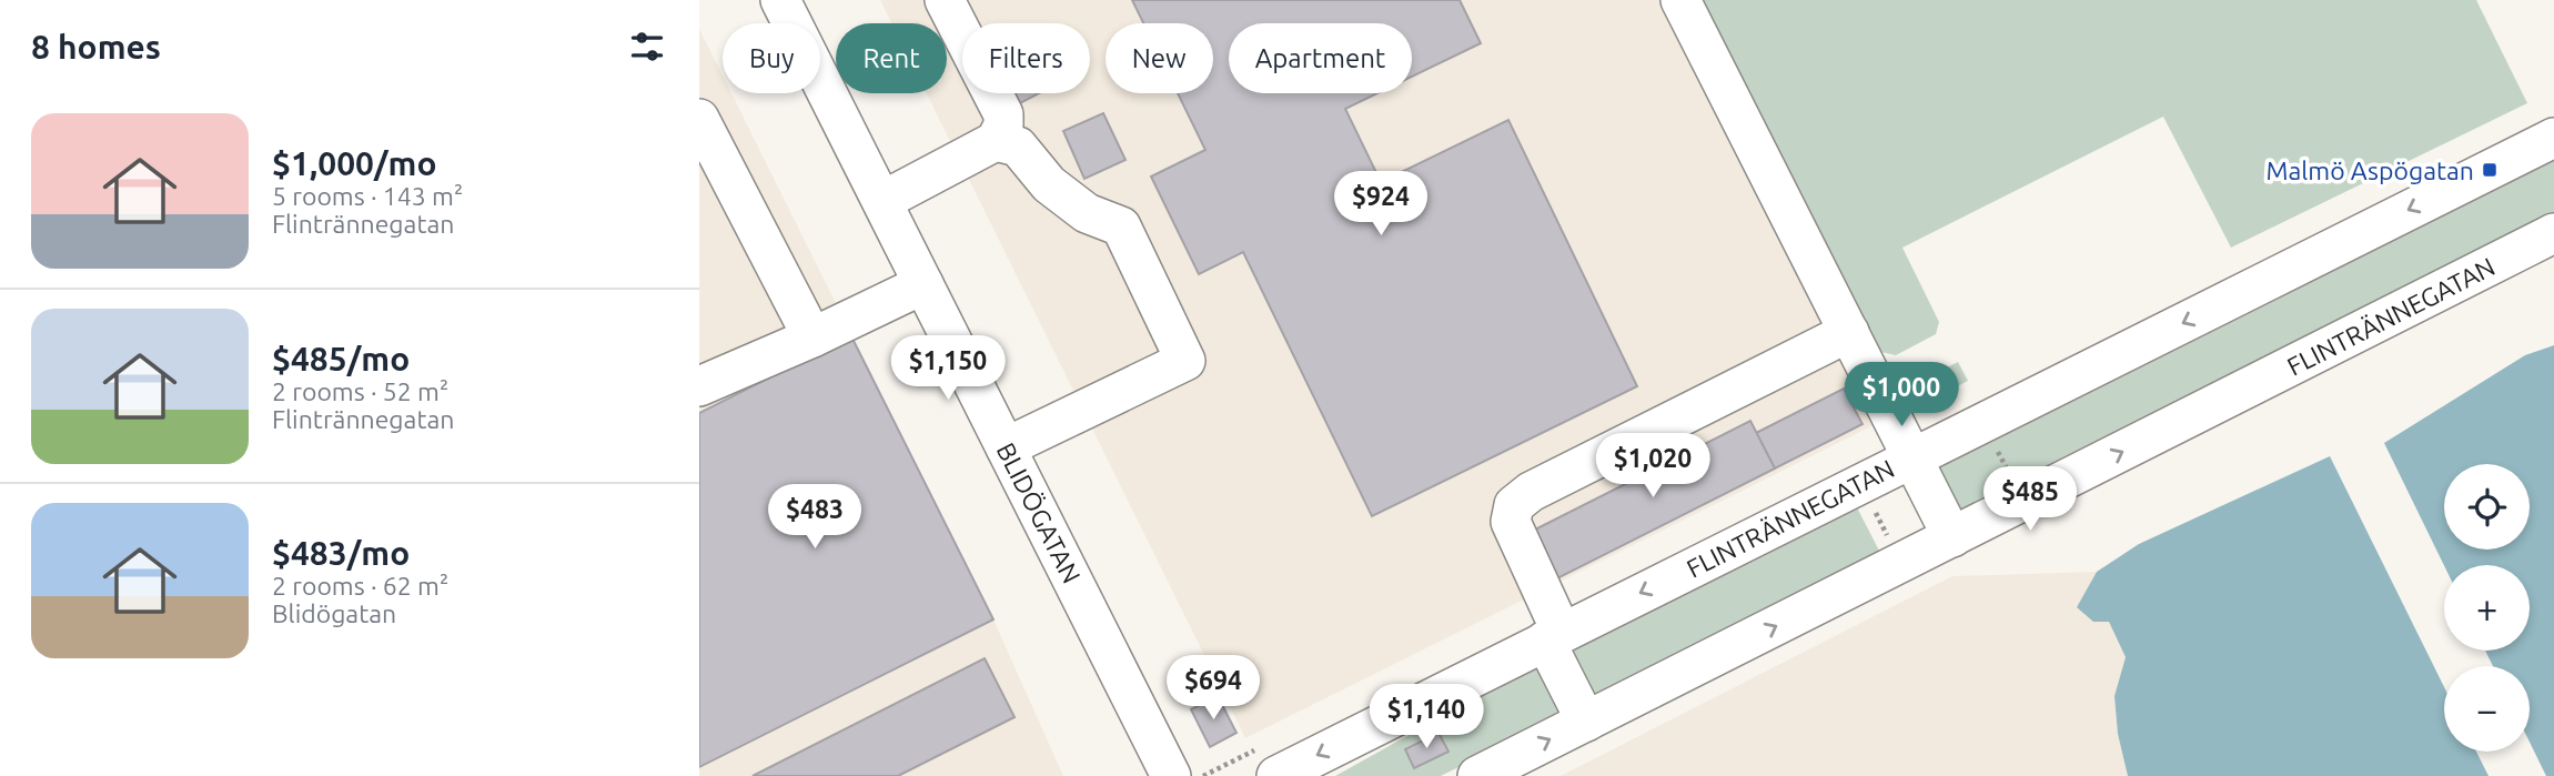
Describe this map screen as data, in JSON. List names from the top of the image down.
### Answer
{
  "streets": {
    "street": ["FLINTRÄNNEGATAN", "BLIDÖGATAN"]
  },
  "places": {
    "transit": ["Malmö Aspögatan"]
  },
  "page": {
    "heading": "8 homes",
    "chip": [
      "Buy",
      "Rent",
      "Filters",
      "New",
      "Apartment"
    ],
    "list": [
      {
        "name": "$1,000/mo",
        "note": "5 rooms · 143 m² · Flintrännegatan"
      },
      {
        "name": "$485/mo",
        "note": "2 rooms · 52 m² · Flintrännegatan"
      },
      {
        "name": "$483/mo",
        "note": "2 rooms · 62 m² · Blidögatan"
      }
    ],
    "price": [
      "$924",
      "$1,150",
      "$1,000",
      "$1,020",
      "$485",
      "$483",
      "$694",
      "$1,140"
    ],
    "map_buttons": ["+", "−"]
  }
}
